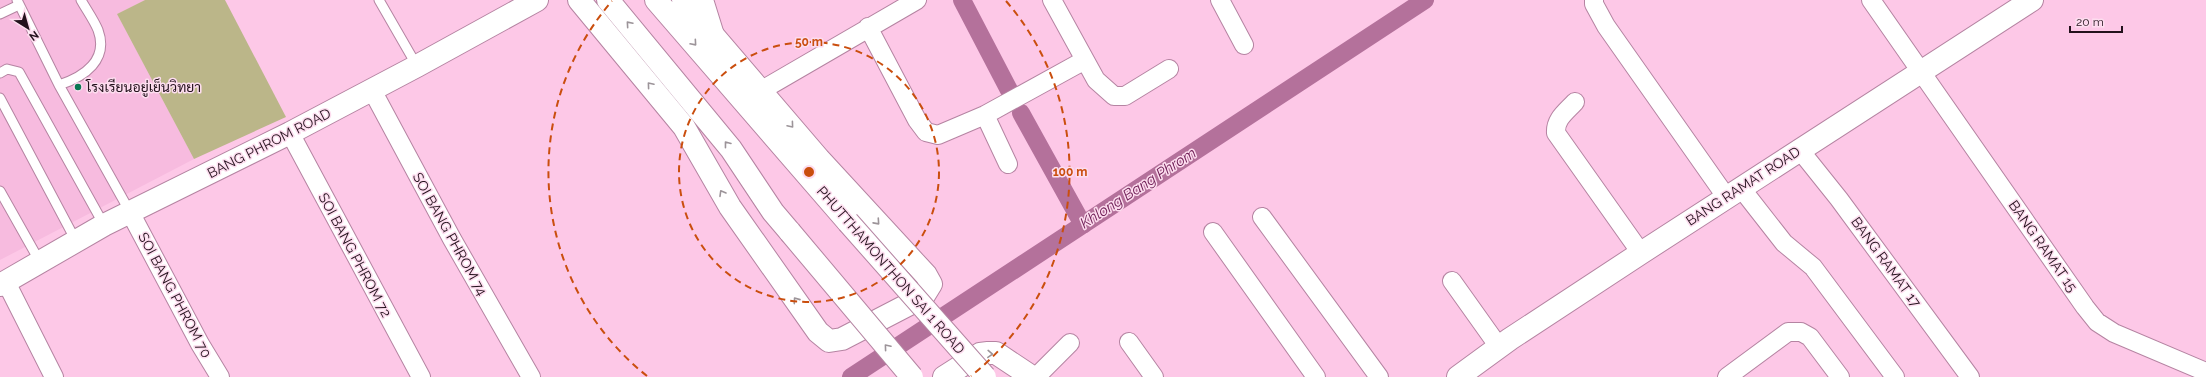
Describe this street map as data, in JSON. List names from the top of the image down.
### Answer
{
  "streets": {
    "main road": ["BANG PHROM ROAD", "BANG RAMAT ROAD", "PHUTTHAMONTHON SAI 1 ROAD"],
    "street": [
      "SOI BANG PHROM 74",
      "BANG RAMAT 15",
      "SOI BANG PHROM 72",
      "BANG RAMAT 17",
      "SOI BANG PHROM 70"
    ]
  },
  "crossings": [
    ["BANG PHROM ROAD", "SOI BANG PHROM 74"],
    ["BANG PHROM ROAD", "SOI BANG PHROM 72"],
    ["BANG PHROM ROAD", "SOI BANG PHROM 70"],
    ["BANG RAMAT ROAD", "BANG RAMAT 15"],
    ["BANG RAMAT ROAD", "BANG RAMAT 17"]
  ],
  "water": ["Khlong Bang Phrom"],
  "places": ["โรงเรียนอยู่เย็นวิทยา"],
  "scale_bar": "20 m",
  "north": "bottom right",
  "rings": ["50 m", "100 m"]
}
